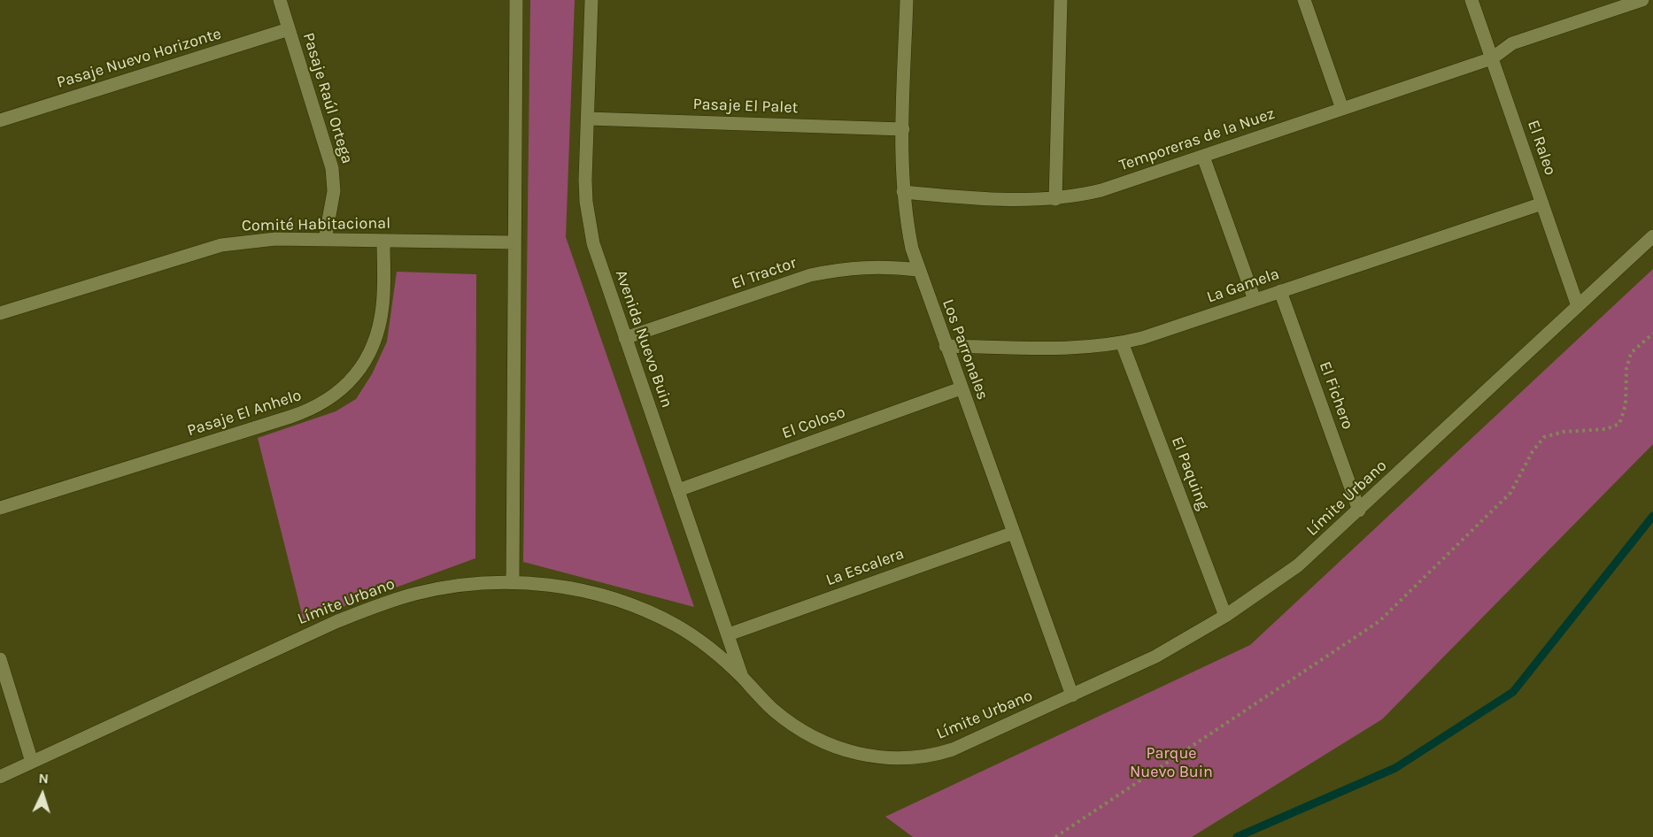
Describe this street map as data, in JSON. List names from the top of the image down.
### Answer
{
  "streets": {
    "street": [
      "Pasaje Nuevo Horizonte",
      "Pasaje Raúl Ortega",
      "Pasaje El Palet",
      "Temporeras de la Nuez",
      "El Raleo",
      "Comité Habitacional",
      "El Tractor",
      "La Gamela",
      "Avenida Nuevo Buin",
      "Los Parronales",
      "El Fichero",
      "Pasaje El Anhelo",
      "El Coloso",
      "El Paquing",
      "Límite Urbano",
      "La Escalera"
    ]
  },
  "crossings": [
    ["Pasaje Nuevo Horizonte", "Pasaje Raúl Ortega"],
    ["Pasaje Raúl Ortega", "Comité Habitacional"],
    ["Pasaje El Palet", "Avenida Nuevo Buin"],
    ["Pasaje El Palet", "Los Parronales"],
    ["Temporeras de la Nuez", "El Raleo"],
    ["Temporeras de la Nuez", "Los Parronales"],
    ["El Raleo", "La Gamela"],
    ["El Raleo", "Límite Urbano"],
    ["Comité Habitacional", "Pasaje El Anhelo"],
    ["El Tractor", "Avenida Nuevo Buin"],
    ["El Tractor", "Los Parronales"],
    ["La Gamela", "Los Parronales"],
    ["La Gamela", "El Fichero"],
    ["La Gamela", "El Paquing"],
    ["Avenida Nuevo Buin", "El Coloso"],
    ["Avenida Nuevo Buin", "Límite Urbano"],
    ["Avenida Nuevo Buin", "La Escalera"],
    ["Los Parronales", "El Coloso"],
    ["Los Parronales", "Límite Urbano"],
    ["Los Parronales", "La Escalera"],
    ["El Fichero", "Límite Urbano"],
    ["El Paquing", "Límite Urbano"]
  ],
  "parks": ["Parque Nuevo Buin"],
  "north": "top"
}
